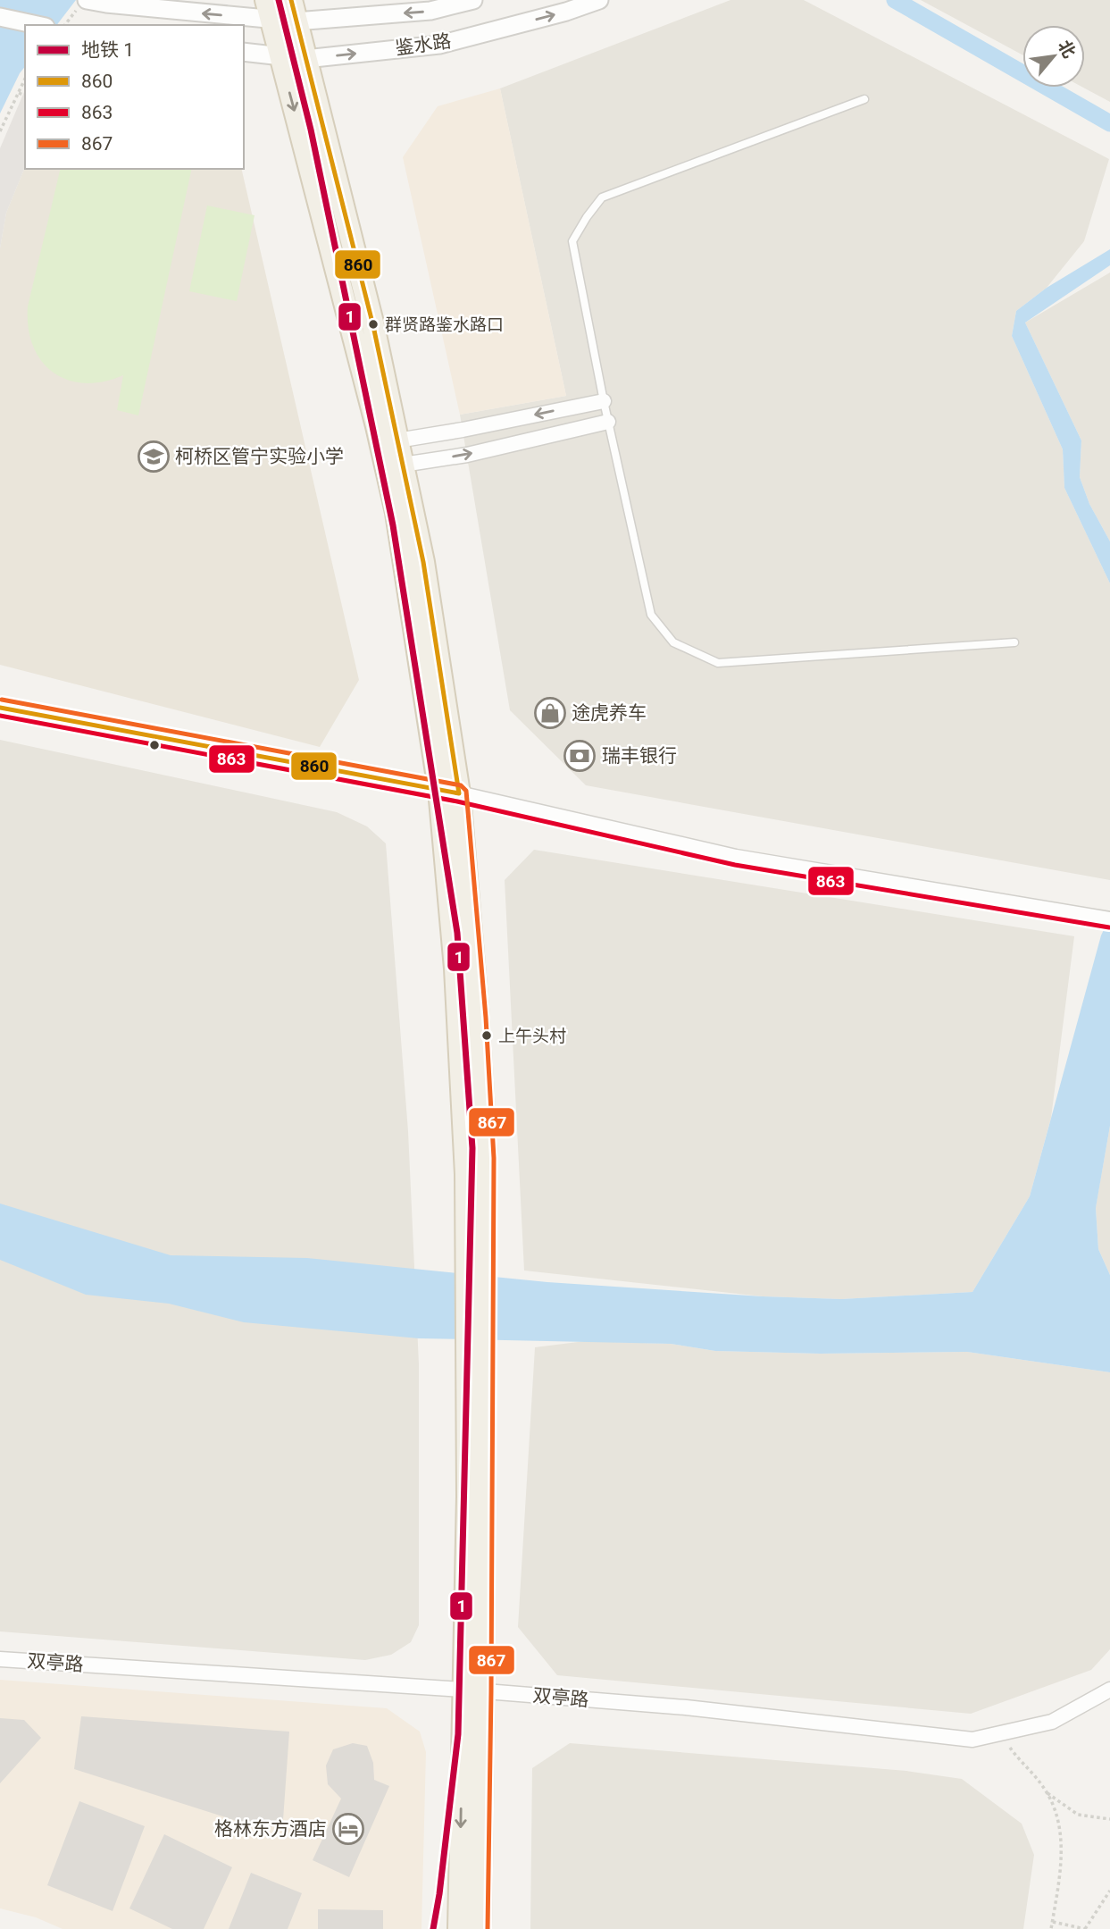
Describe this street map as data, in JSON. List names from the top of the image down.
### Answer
{
  "streets": {
    "street": ["鉴水路", "双亭路"]
  },
  "places": {
    "other": ["群贤路鉴水路口", "上午头村"],
    "school or university": ["柯桥区管宁实验小学"],
    "shop": ["途虎养车"],
    "bank": ["瑞丰银行"],
    "hotel": ["格林东方酒店"]
  },
  "lines": [
    "metro line 1",
    "transit line 860",
    "transit line 867",
    "transit line 863"
  ],
  "legend": [
    "地铁 1",
    "860",
    "863",
    "867"
  ],
  "north": "top right"
}
